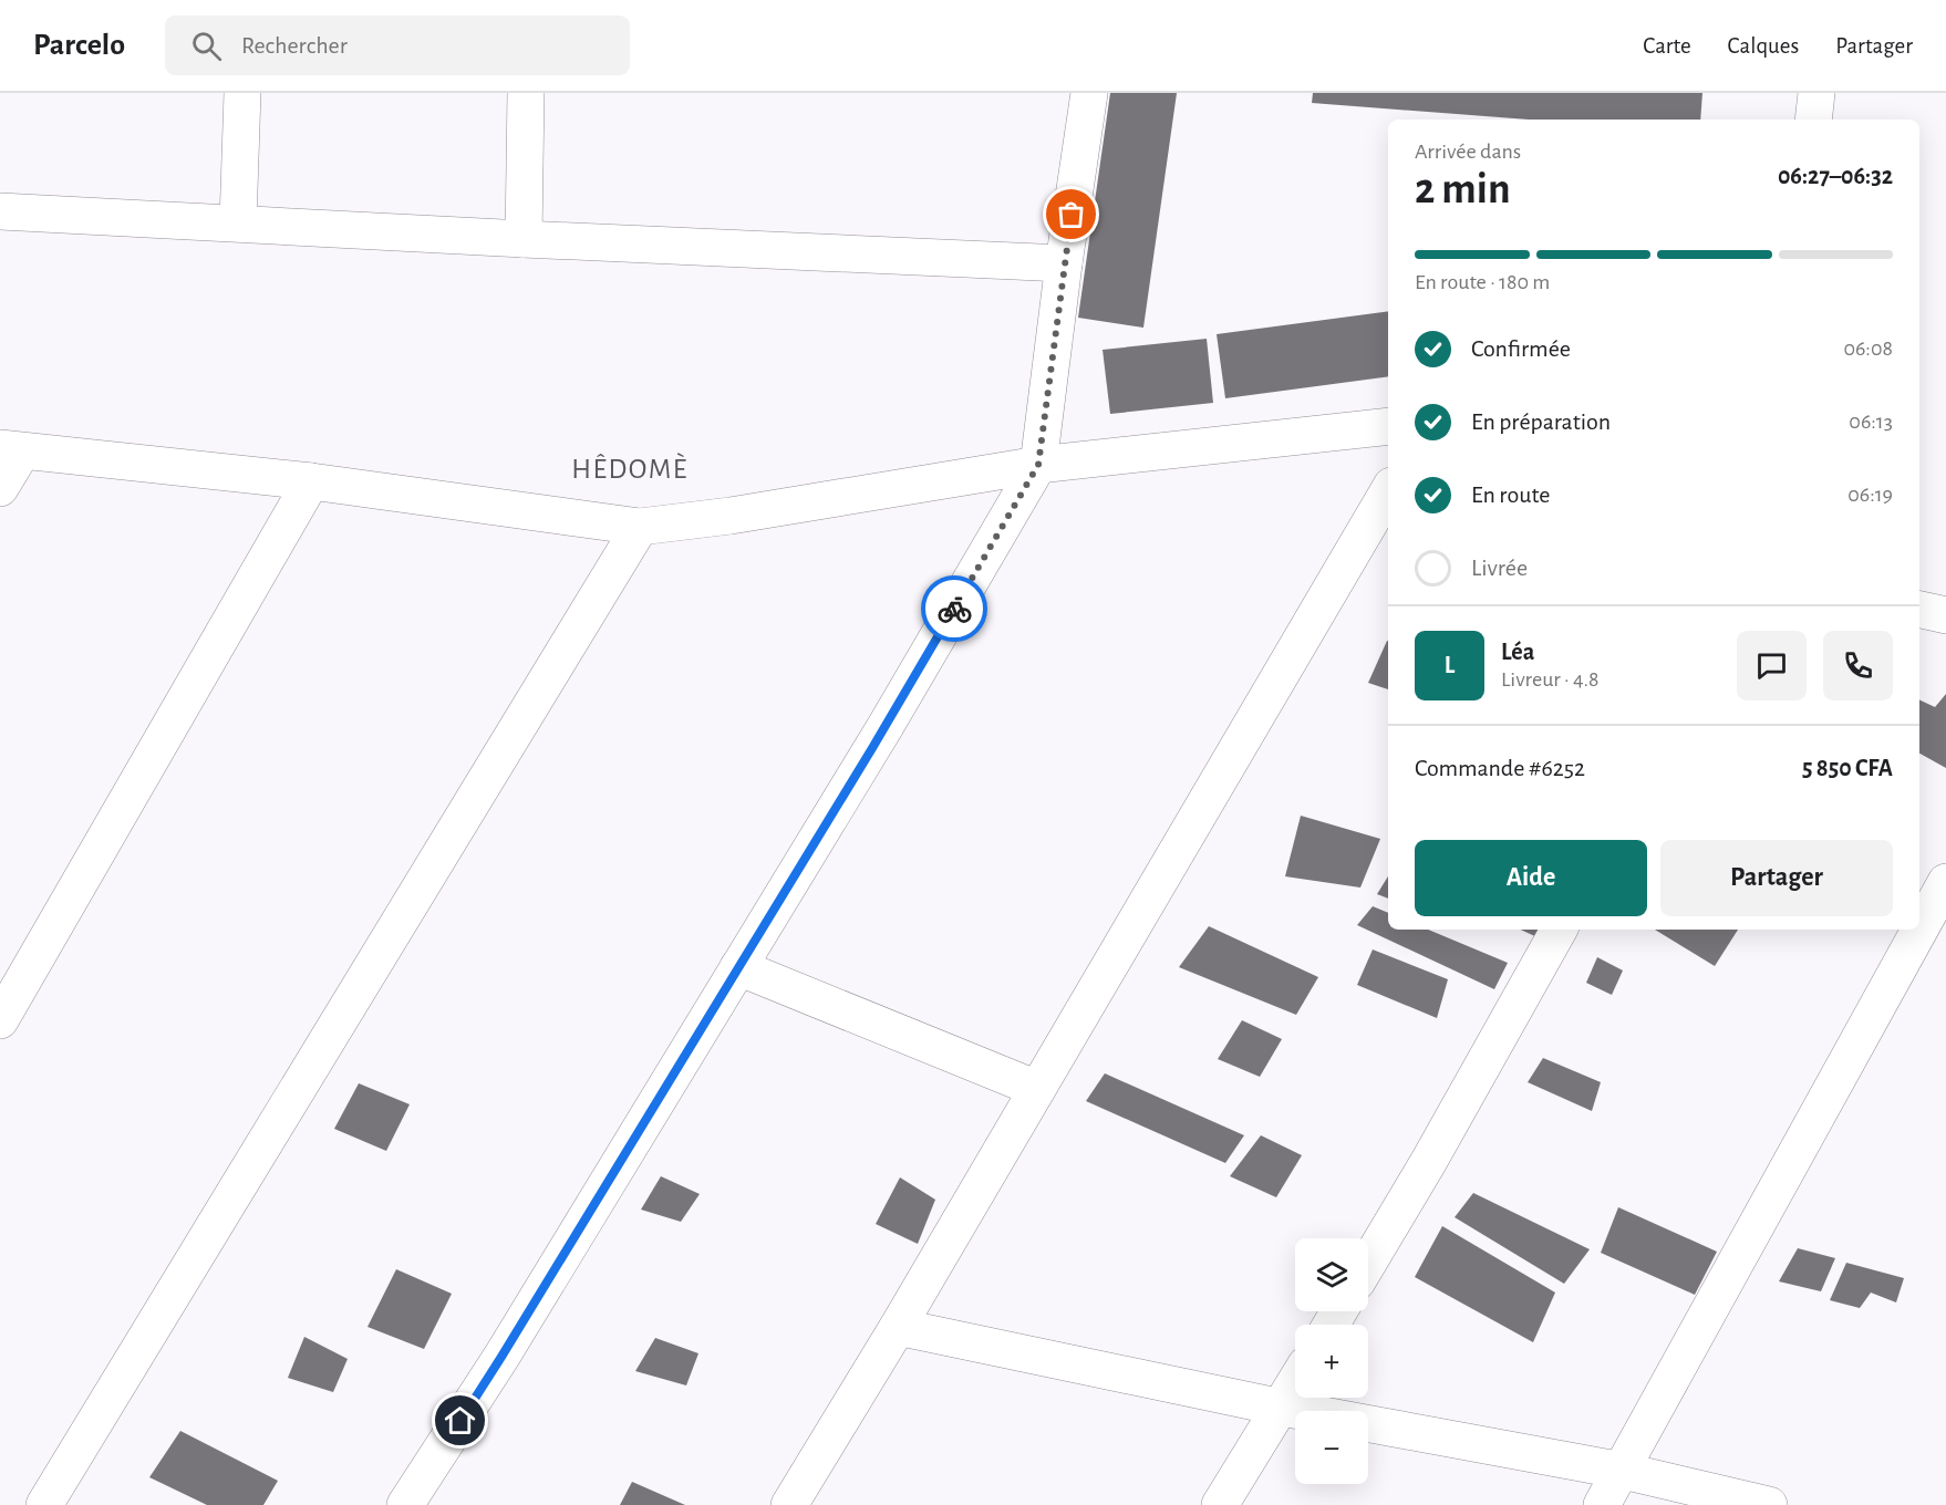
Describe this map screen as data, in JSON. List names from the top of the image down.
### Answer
{
  "districts": ["HÊDOMÈ"],
  "page": {
    "header": "Parcelo",
    "search": "Rechercher",
    "nav": ["Carte", "Calques", "Partager"],
    "heading": ["2 min", "Arrivée dans", "06:27–06:32"],
    "panel": [
      "Léa",
      "Livreur · 4.8",
      "Commande #6252",
      "5 850 CFA"
    ],
    "bar": "En route · 180 m",
    "list": [
      ["Confirmée", "06:08"],
      ["En préparation", "06:13"],
      ["En route", "06:19"],
      "Livrée"
    ],
    "round": "L",
    "buttons": ["Aide", "Partager"],
    "map_buttons": ["+", "−"]
  }
}
